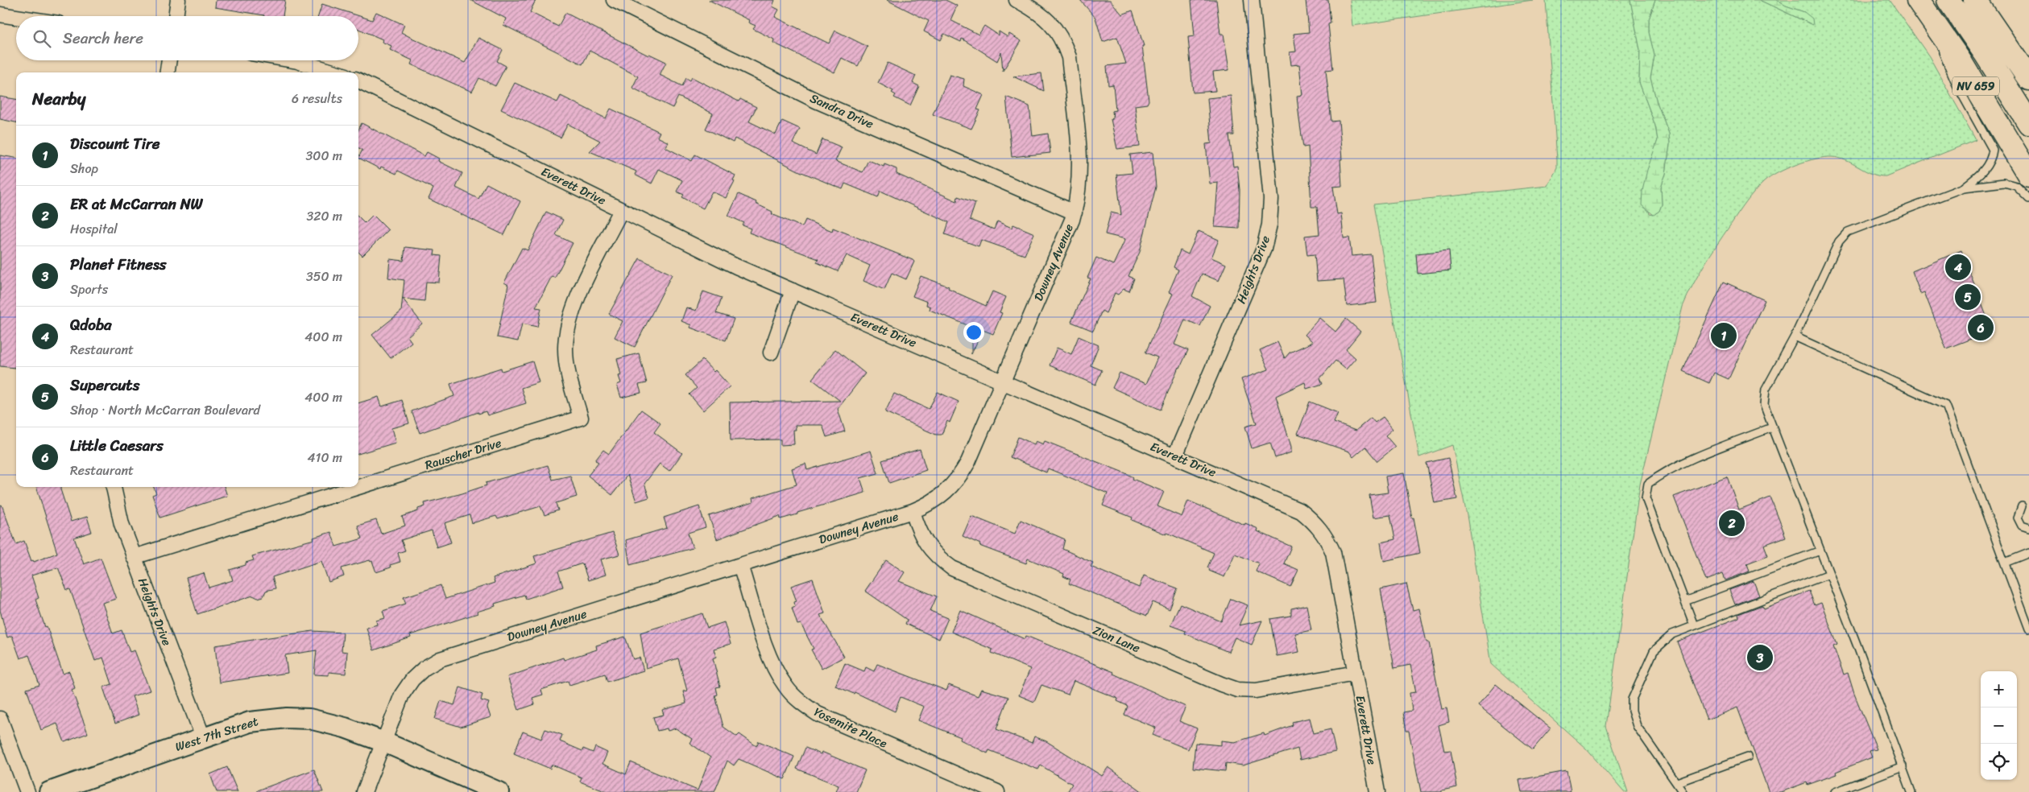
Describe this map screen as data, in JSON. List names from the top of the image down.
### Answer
{
  "streets": {
    "main road": ["NV 659", "West 7th Street"],
    "street": [
      "Sandra Drive",
      "Everett Drive",
      "Downey Avenue",
      "Heights Drive",
      "Rauscher Drive",
      "Zion Lane",
      "Yosemite Place"
    ]
  },
  "crossings": [
    ["Sandra Drive", "Downey Avenue"],
    ["Everett Drive", "Downey Avenue"],
    ["Everett Drive", "Heights Drive"],
    ["Everett Drive", "Rauscher Drive"],
    ["Everett Drive", "Zion Lane"],
    ["Downey Avenue", "Zion Lane"],
    ["Downey Avenue", "Yosemite Place"],
    ["Downey Avenue", "West 7th Street"],
    ["Heights Drive", "Rauscher Drive"],
    ["Heights Drive", "West 7th Street"]
  ],
  "page": {
    "search": "Search here",
    "heading": ["Nearby", "6 results"],
    "list": [
      {
        "mark": "1",
        "name": "Discount Tire",
        "note": "Shop",
        "value": "300 m"
      },
      {
        "mark": "2",
        "name": "ER at McCarran NW",
        "note": "Hospital",
        "value": "320 m"
      },
      {
        "mark": "3",
        "name": "Planet Fitness",
        "note": "Sports",
        "value": "350 m"
      },
      {
        "mark": "4",
        "name": "Qdoba",
        "note": "Restaurant",
        "value": "400 m"
      },
      {
        "mark": "5",
        "name": "Supercuts",
        "note": "Shop · North McCarran Boulevard",
        "value": "400 m"
      },
      {
        "mark": "6",
        "name": "Little Caesars",
        "note": "Restaurant",
        "value": "410 m"
      }
    ],
    "pins": [
      "4",
      "5",
      "6",
      "1",
      "2",
      "3"
    ],
    "map_buttons": ["+", "−"]
  }
}
